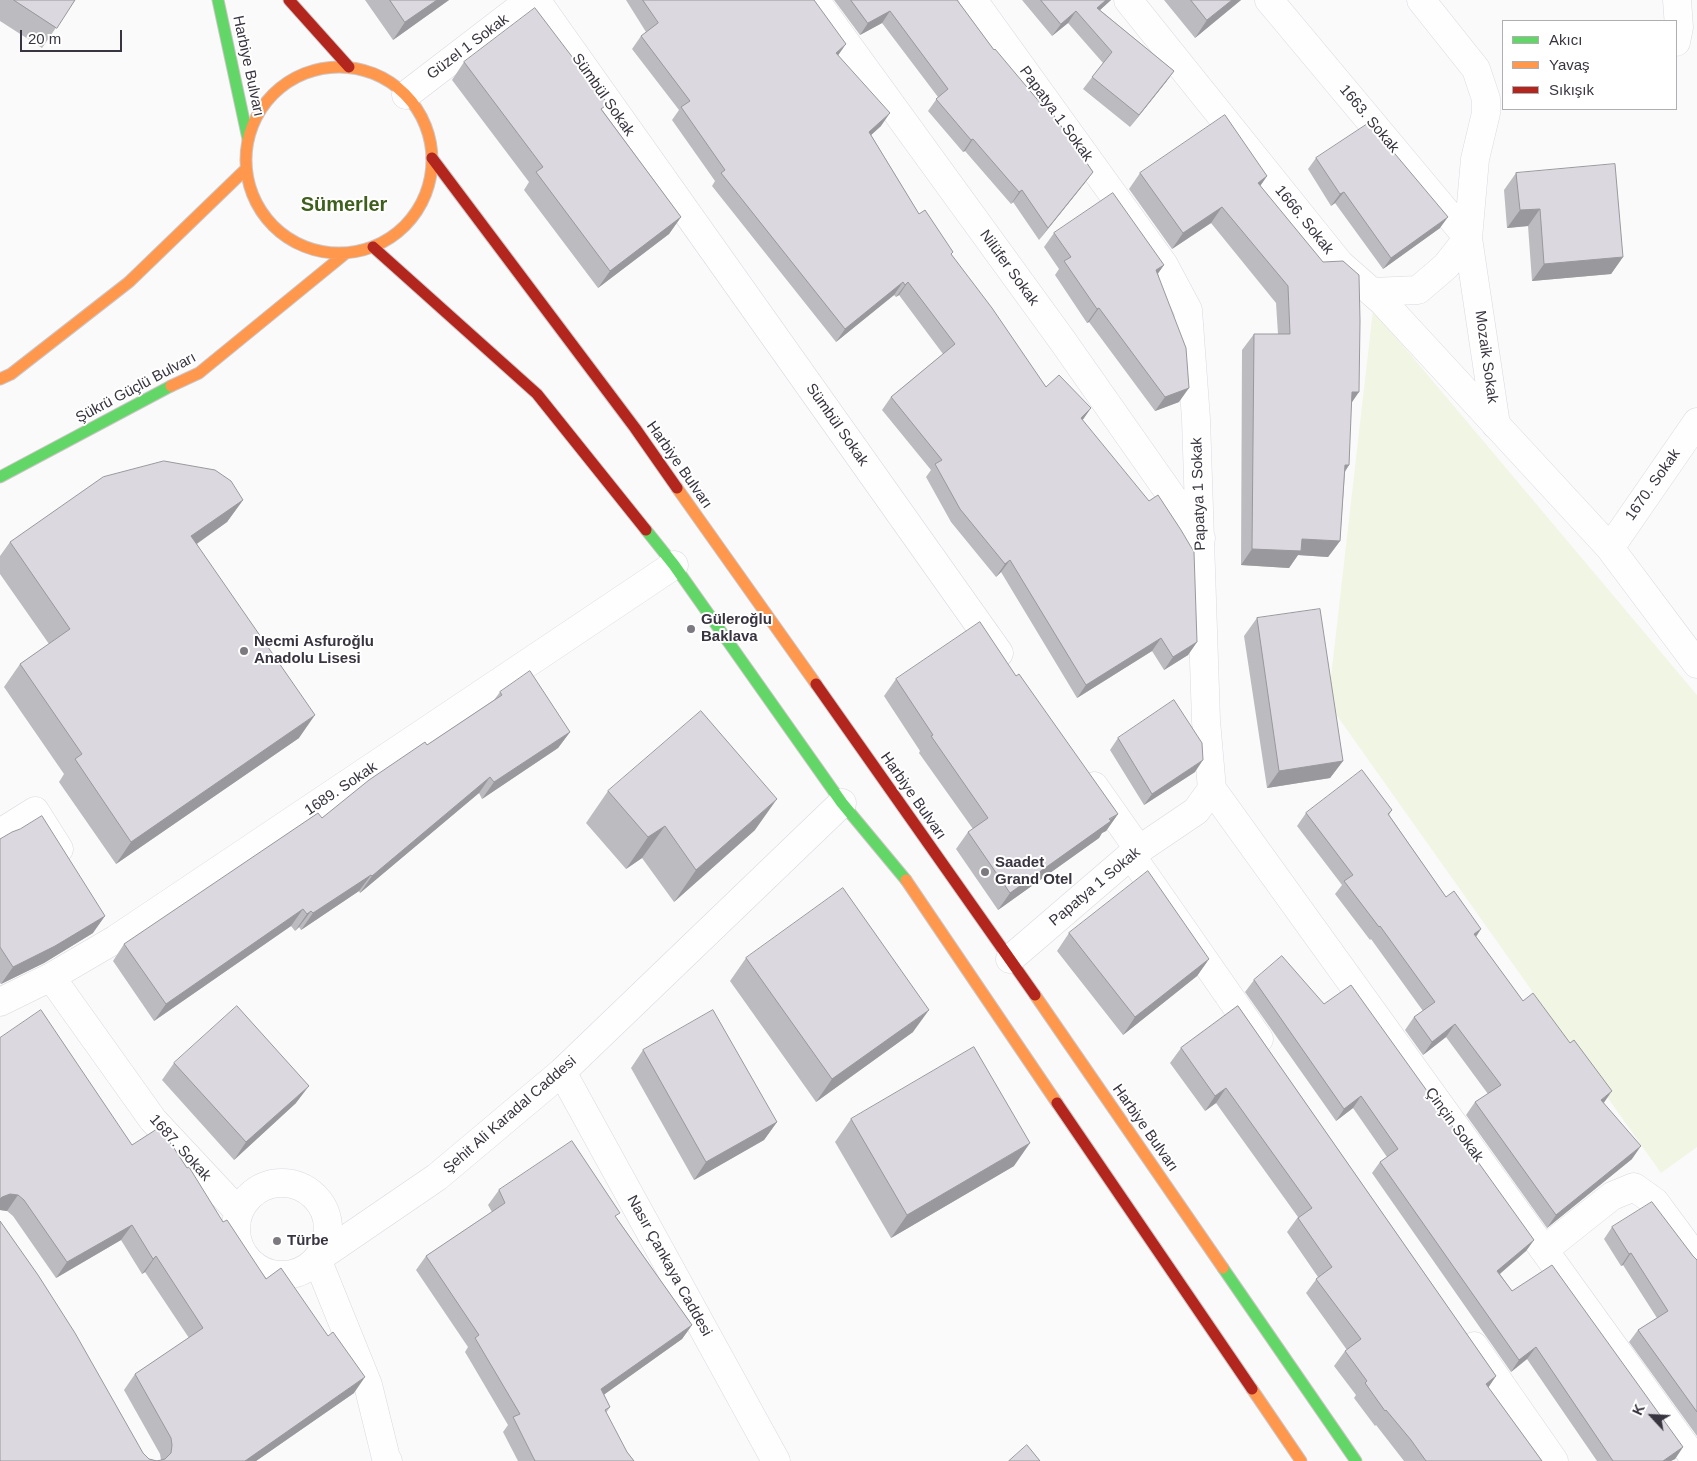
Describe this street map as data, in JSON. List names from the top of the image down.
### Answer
{
  "streets": {
    "main road": ["Harbiye Bulvarı", "Şükrü Güçlü Bulvarı"],
    "street": [
      "Güzel 1 Sokak",
      "Sümbül Sokak",
      "Papatya 1 Sokak",
      "1663. Sokak",
      "1666. Sokak",
      "Nilüfer Sokak",
      "Mozaik Sokak",
      "1670. Sokak",
      "1689. Sokak",
      "Şehit Ali Karadal Caddesi",
      "Çinçin Sokak",
      "1687. Sokak",
      "Nasır Çankaya Caddesi"
    ]
  },
  "crossings": [
    ["Güzel 1 Sokak", "Harbiye Bulvarı"],
    ["Harbiye Bulvarı", "Papatya 1 Sokak"],
    ["Harbiye Bulvarı", "Şükrü Güçlü Bulvarı"],
    ["Papatya 1 Sokak", "Nilüfer Sokak"],
    ["Papatya 1 Sokak", "Çinçin Sokak"],
    ["1663. Sokak", "Mozaik Sokak"],
    ["1666. Sokak", "Mozaik Sokak"],
    ["Mozaik Sokak", "1670. Sokak"],
    ["1689. Sokak", "1687. Sokak"],
    ["Şehit Ali Karadal Caddesi", "1687. Sokak"],
    ["Şehit Ali Karadal Caddesi", "Nasır Çankaya Caddesi"]
  ],
  "districts": ["Sümerler"],
  "places": [
    "Güleroğlu Baklava",
    "Necmi Asfuroğlu Anadolu Lisesi",
    "Saadet Grand Otel",
    "Türbe"
  ],
  "legend": ["Akıcı", "Yavaş", "Sıkışık"],
  "scale_bar": "20 m",
  "north": "top left"
}
